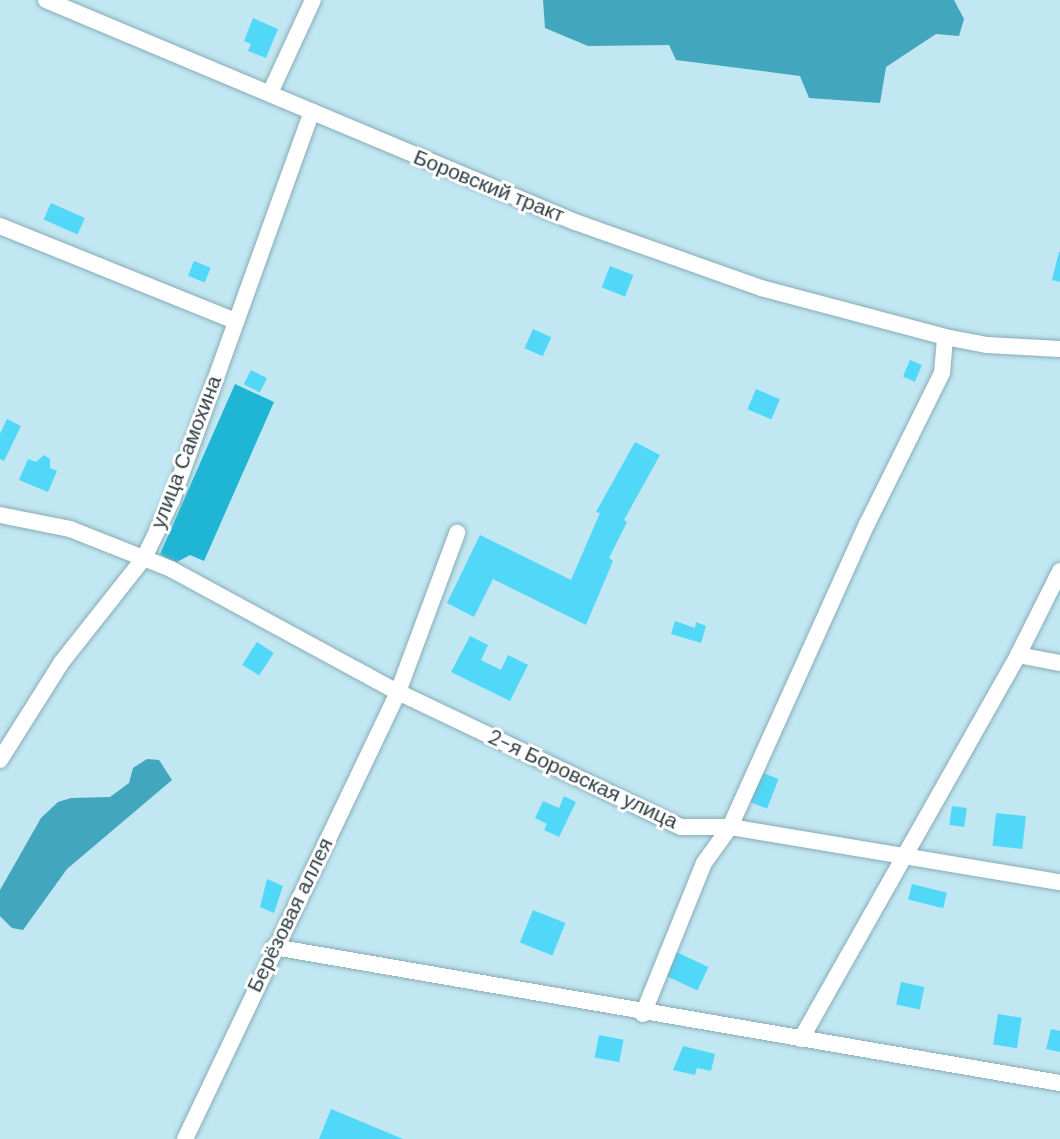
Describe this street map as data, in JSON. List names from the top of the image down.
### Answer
{
  "streets": {
    "street": [
      "Боровский тракт",
      "улица Самохина",
      "2-я Боровская улица",
      "Берёзовая аллея"
    ]
  },
  "crossings": [
    ["Боровский тракт", "улица Самохина"],
    ["улица Самохина", "2-я Боровская улица"],
    ["2-я Боровская улица", "Берёзовая аллея"]
  ]
}
